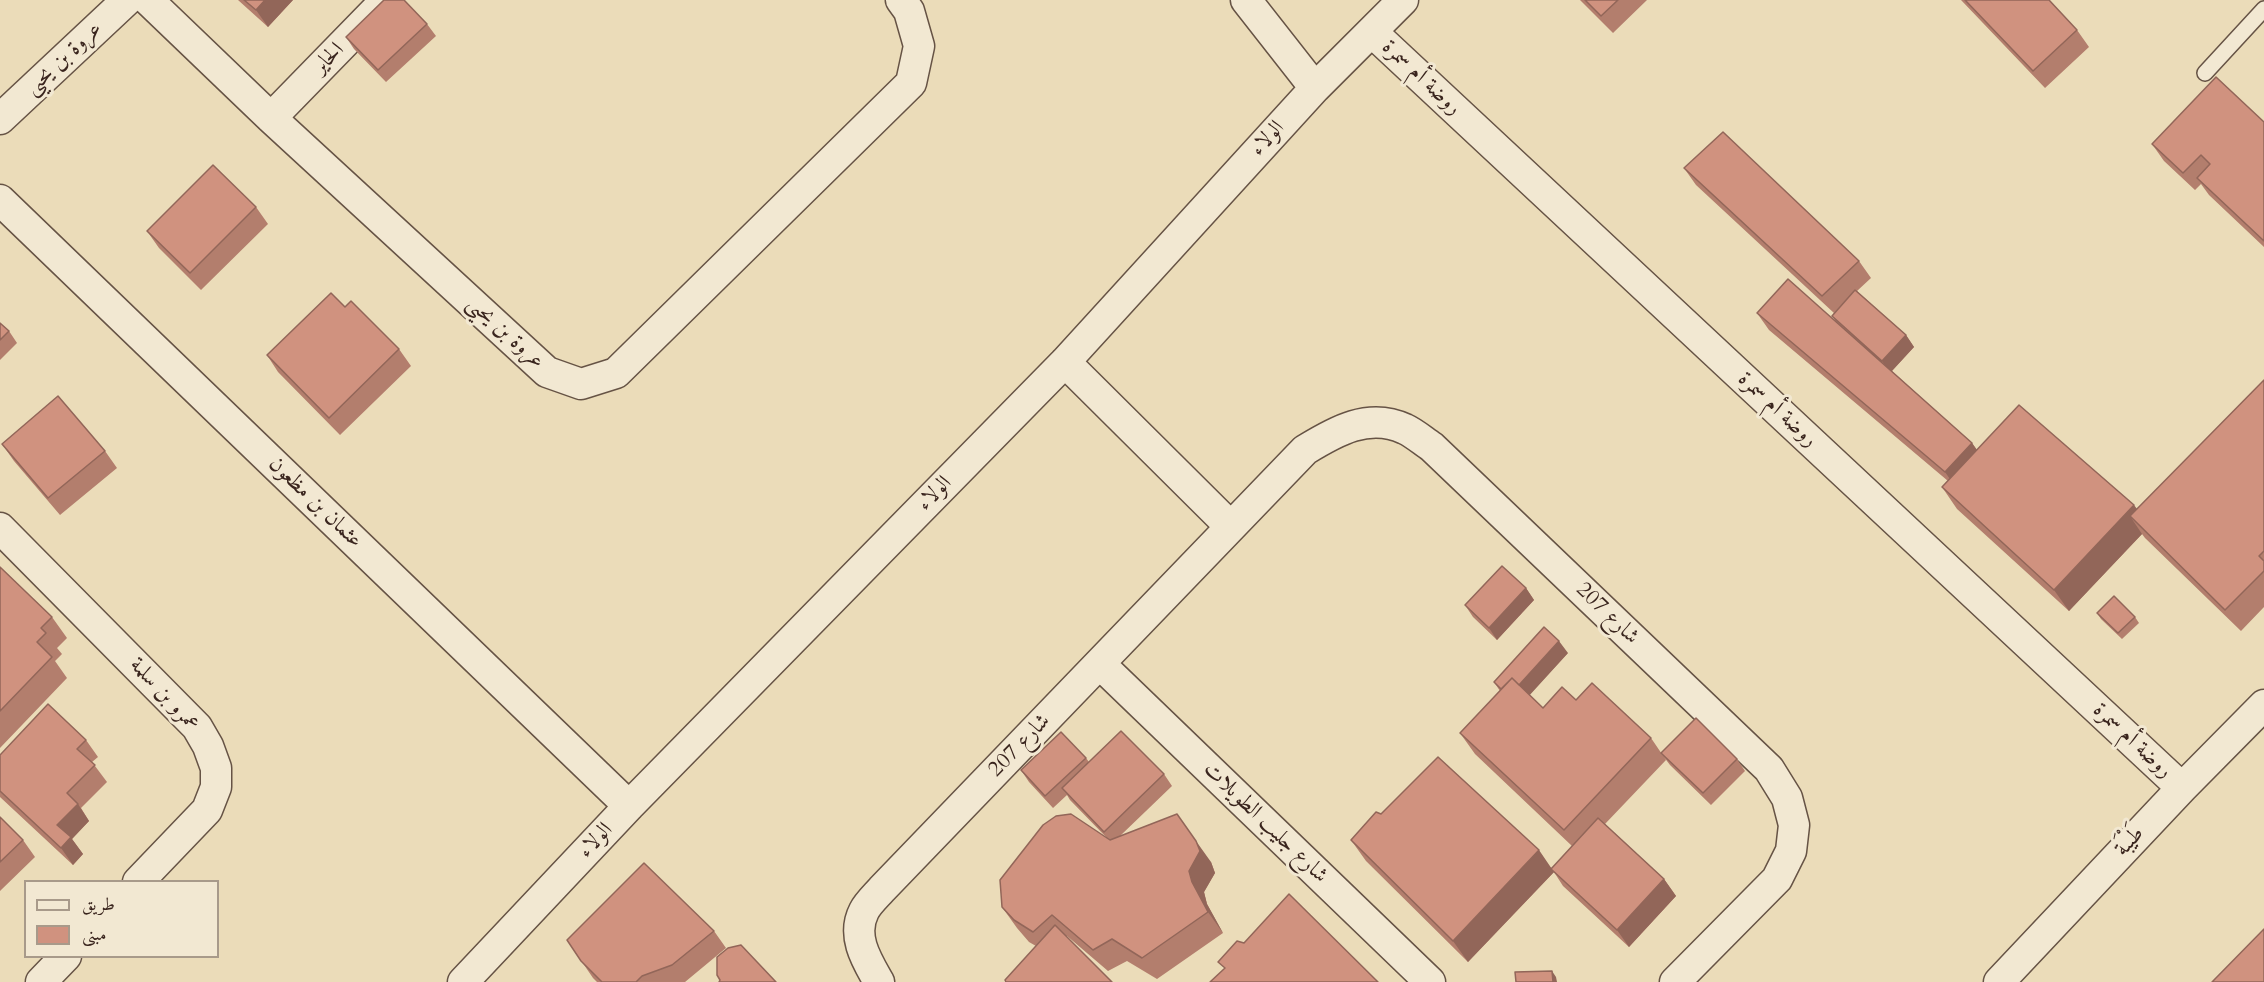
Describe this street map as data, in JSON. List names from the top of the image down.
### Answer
{
  "streets": {
    "street": [
      "عروة بن يحيى",
      "الحاير",
      "روضة أم سمرة",
      "الولاء",
      "عثمان بن مظعون",
      "شارع 207",
      "عمرو بن سلمة",
      "شارع جليب الطويلات",
      "طَيْبَة"
    ]
  },
  "crossings": [
    ["عروة بن يحيى", "الحاير"],
    ["روضة أم سمرة", "الولاء"],
    ["روضة أم سمرة", "طَيْبَة"],
    ["الولاء", "عثمان بن مظعون"],
    ["شارع 207", "شارع جليب الطويلات"]
  ],
  "legend": ["طريق", "مبنى"]
}
